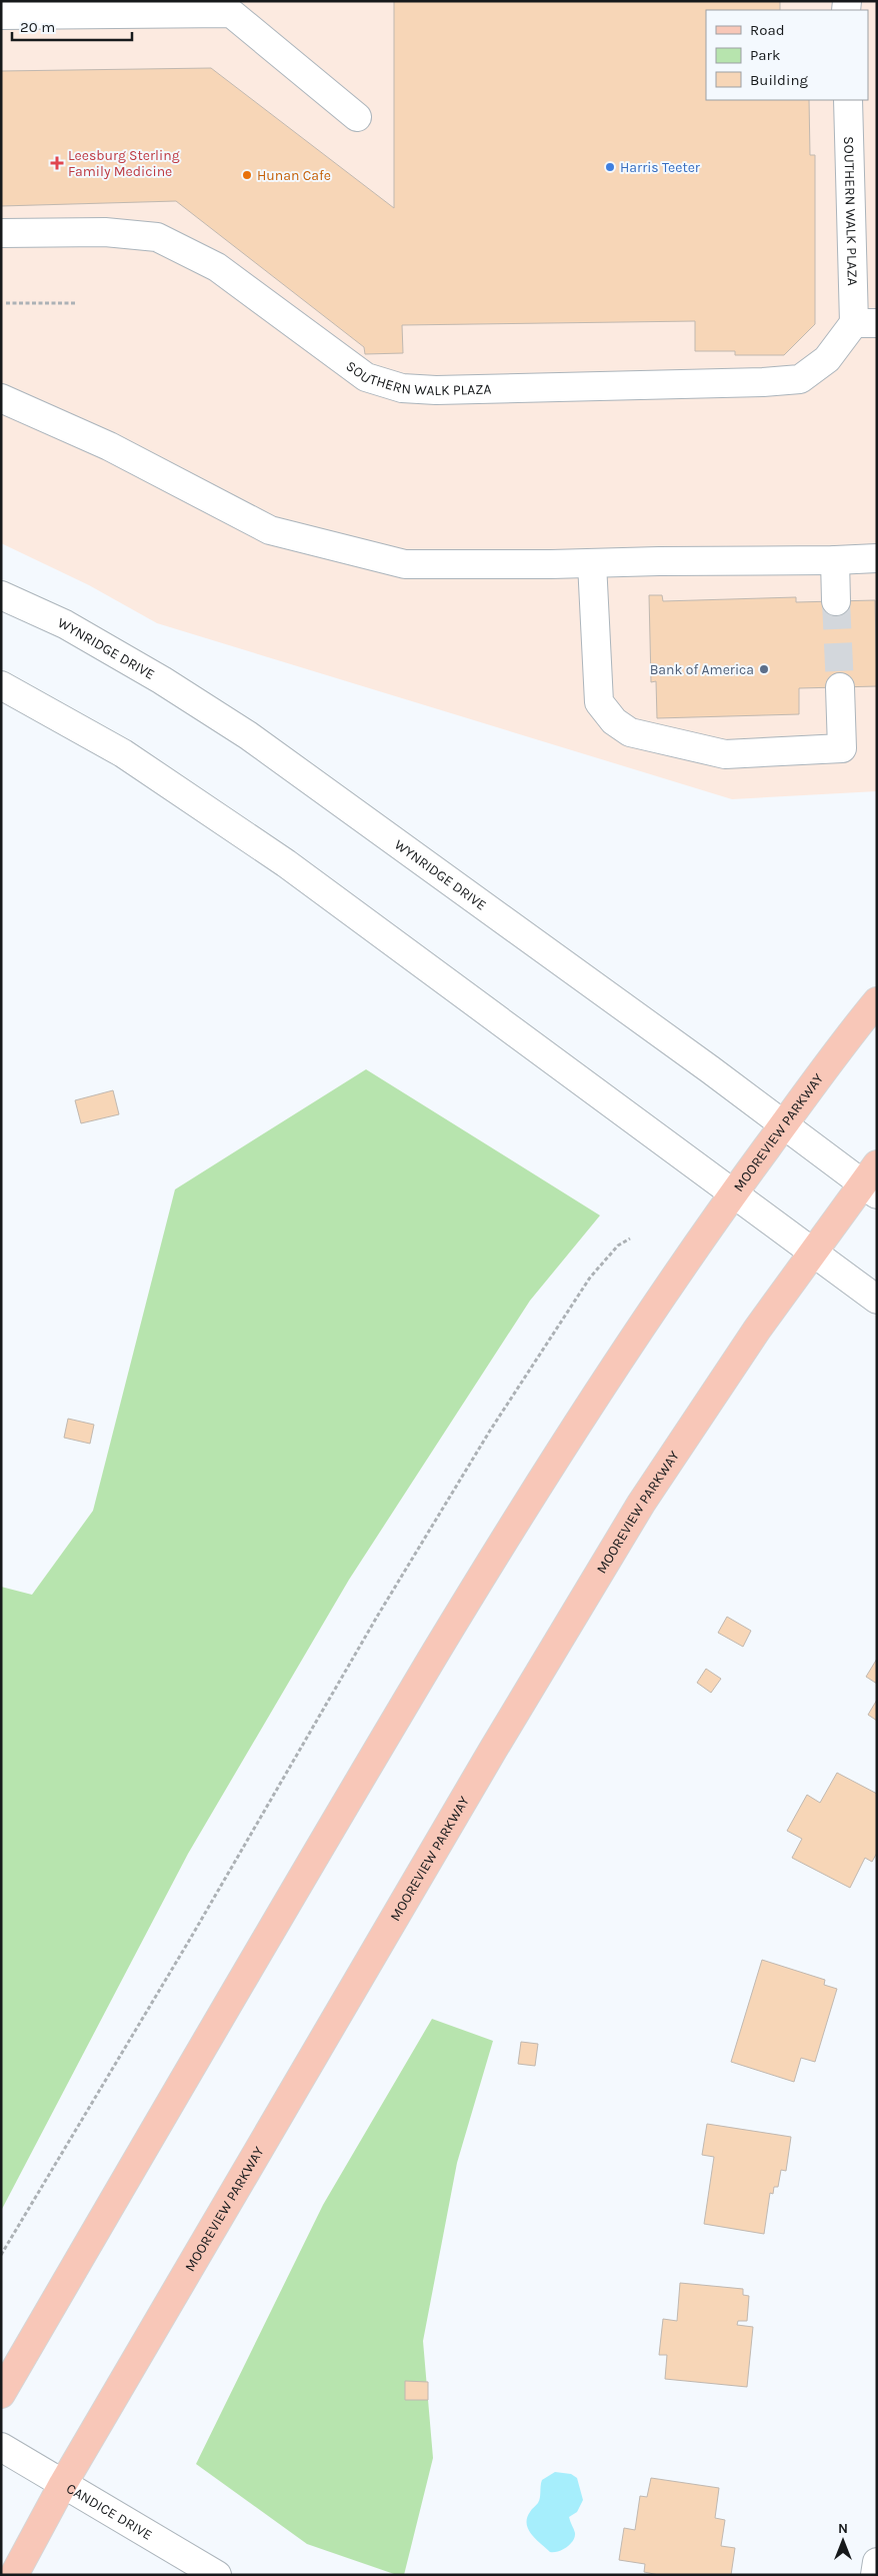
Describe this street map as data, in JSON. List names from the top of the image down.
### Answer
{
  "streets": {
    "main road": ["MOOREVIEW PARKWAY"],
    "street": ["SOUTHERN WALK PLAZA", "WYNRIDGE DRIVE", "CANDICE DRIVE"]
  },
  "crossings": [
    ["WYNRIDGE DRIVE", "MOOREVIEW PARKWAY"],
    ["MOOREVIEW PARKWAY", "CANDICE DRIVE"]
  ],
  "places": {
    "health": ["Leesburg Sterling Family Medicine"],
    "other": ["Harris Teeter", "Hunan Cafe", "Bank of America"]
  },
  "legend": ["Road", "Park", "Building"],
  "scale_bar": "20 m",
  "north": "top"
}
